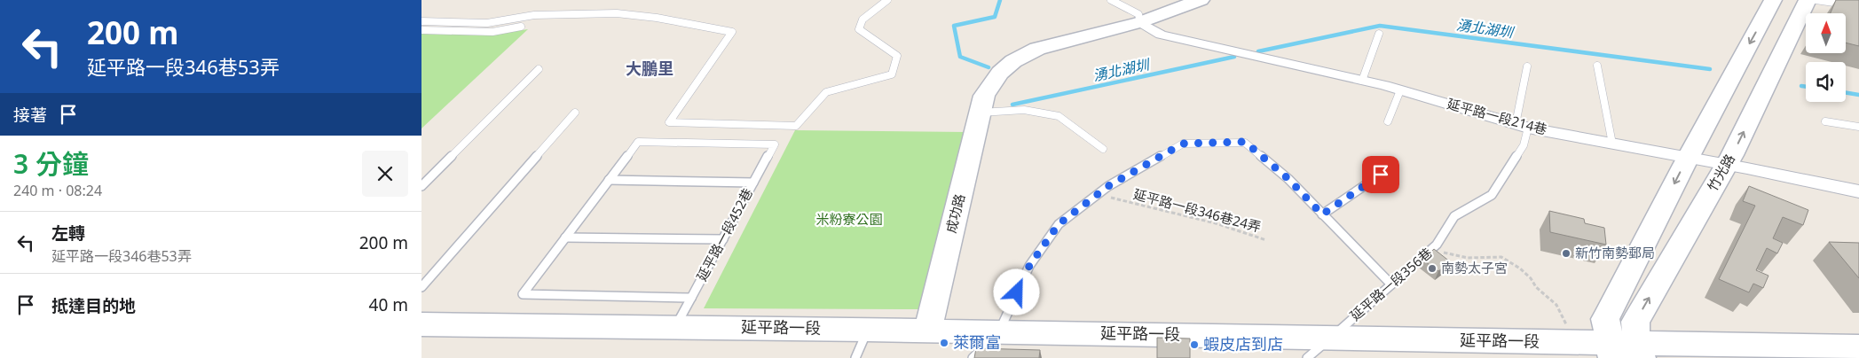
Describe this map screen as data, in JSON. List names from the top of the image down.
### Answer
{
  "streets": {
    "street": [
      "延平路一段214巷",
      "竹光路",
      "成功路",
      "延平路一段"
    ],
    "lane": ["延平路一段452巷", "延平路一段356巷"],
    "path": ["延平路一段346巷24弄"]
  },
  "crossings": [
    ["延平路一段214巷", "竹光路"],
    ["延平路一段214巷", "延平路一段356巷"],
    ["竹光路", "延平路一段"],
    ["成功路", "延平路一段"],
    ["延平路一段452巷", "延平路一段"],
    ["延平路一段356巷", "延平路一段"]
  ],
  "districts": ["大鵬里"],
  "water": ["湧北湖圳"],
  "parks": ["米粉寮公園"],
  "places": [
    "新竹南勢郵局",
    "南勢太子宮",
    "萊爾富",
    "蝦皮店到店"
  ],
  "north": "top",
  "page": {
    "turn": ["200 m", "延平路一段346巷53弄"],
    "then": "接著",
    "heading": ["3 分鐘", "240 m · 08:24"],
    "list": [
      {
        "name": "左轉",
        "note": "延平路一段346巷53弄",
        "value": "200 m"
      },
      {
        "name": "抵達目的地",
        "value": "40 m"
      }
    ]
  }
}
